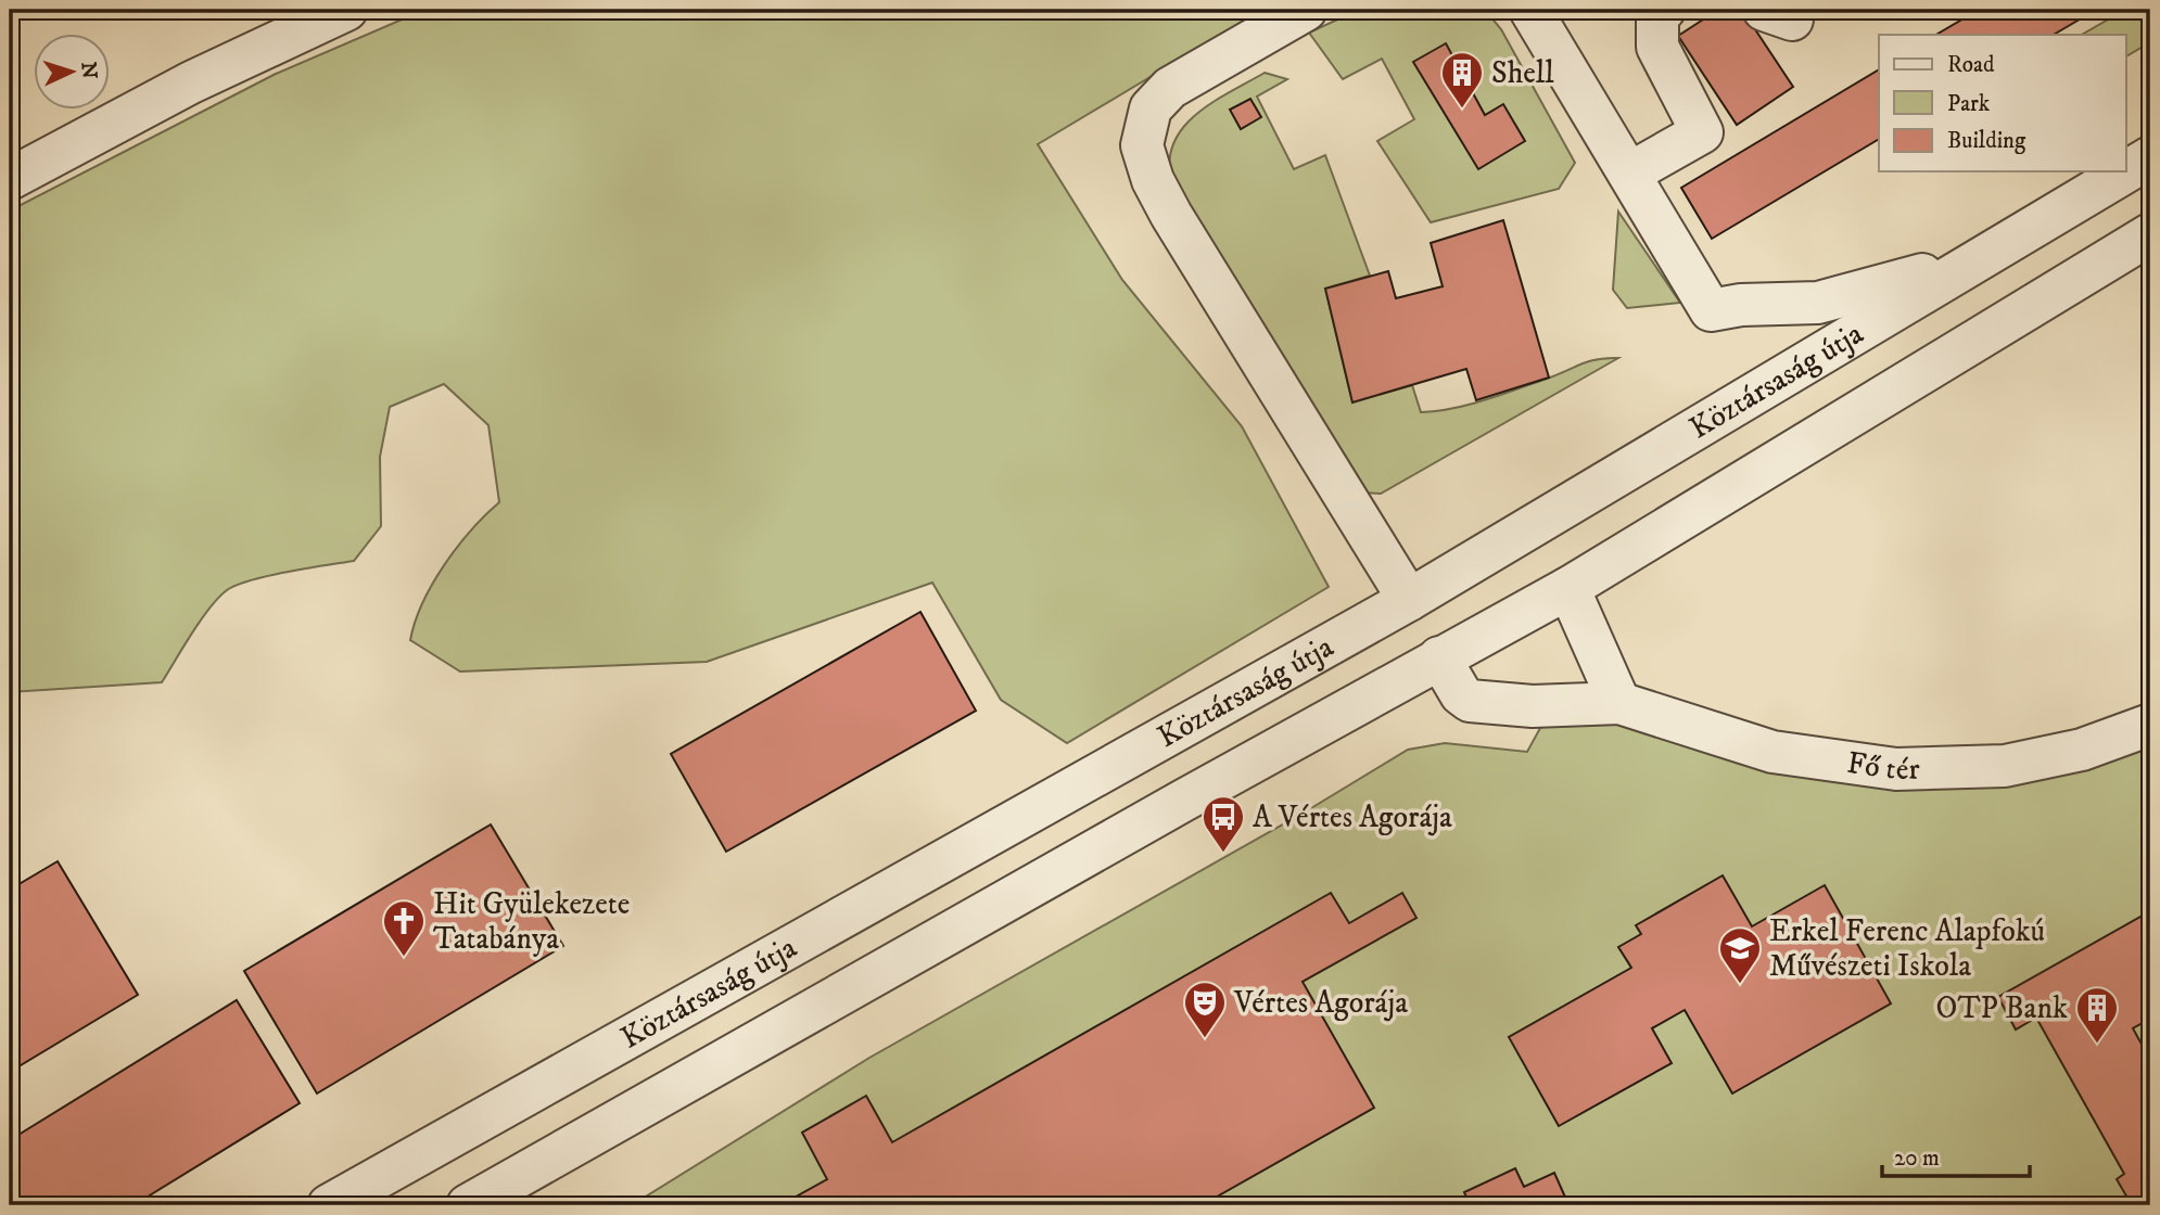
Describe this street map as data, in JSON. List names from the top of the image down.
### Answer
{
  "streets": {
    "street": ["Köztársaság útja", "Fő tér"]
  },
  "crossings": [
    ["Köztársaság útja", "Fő tér"]
  ],
  "places": {
    "building": ["Shell", "OTP Bank"],
    "bus stop": ["A Vértes Agorája"],
    "church": ["Hit Gyülekezete Tatabánya"],
    "school or university": ["Erkel Ferenc Alapfokú Művészeti Iskola"],
    "theatre": ["Vértes Agorája"]
  },
  "legend": ["Road", "Park", "Building"],
  "scale_bar": "20 m",
  "north": "right"
}
